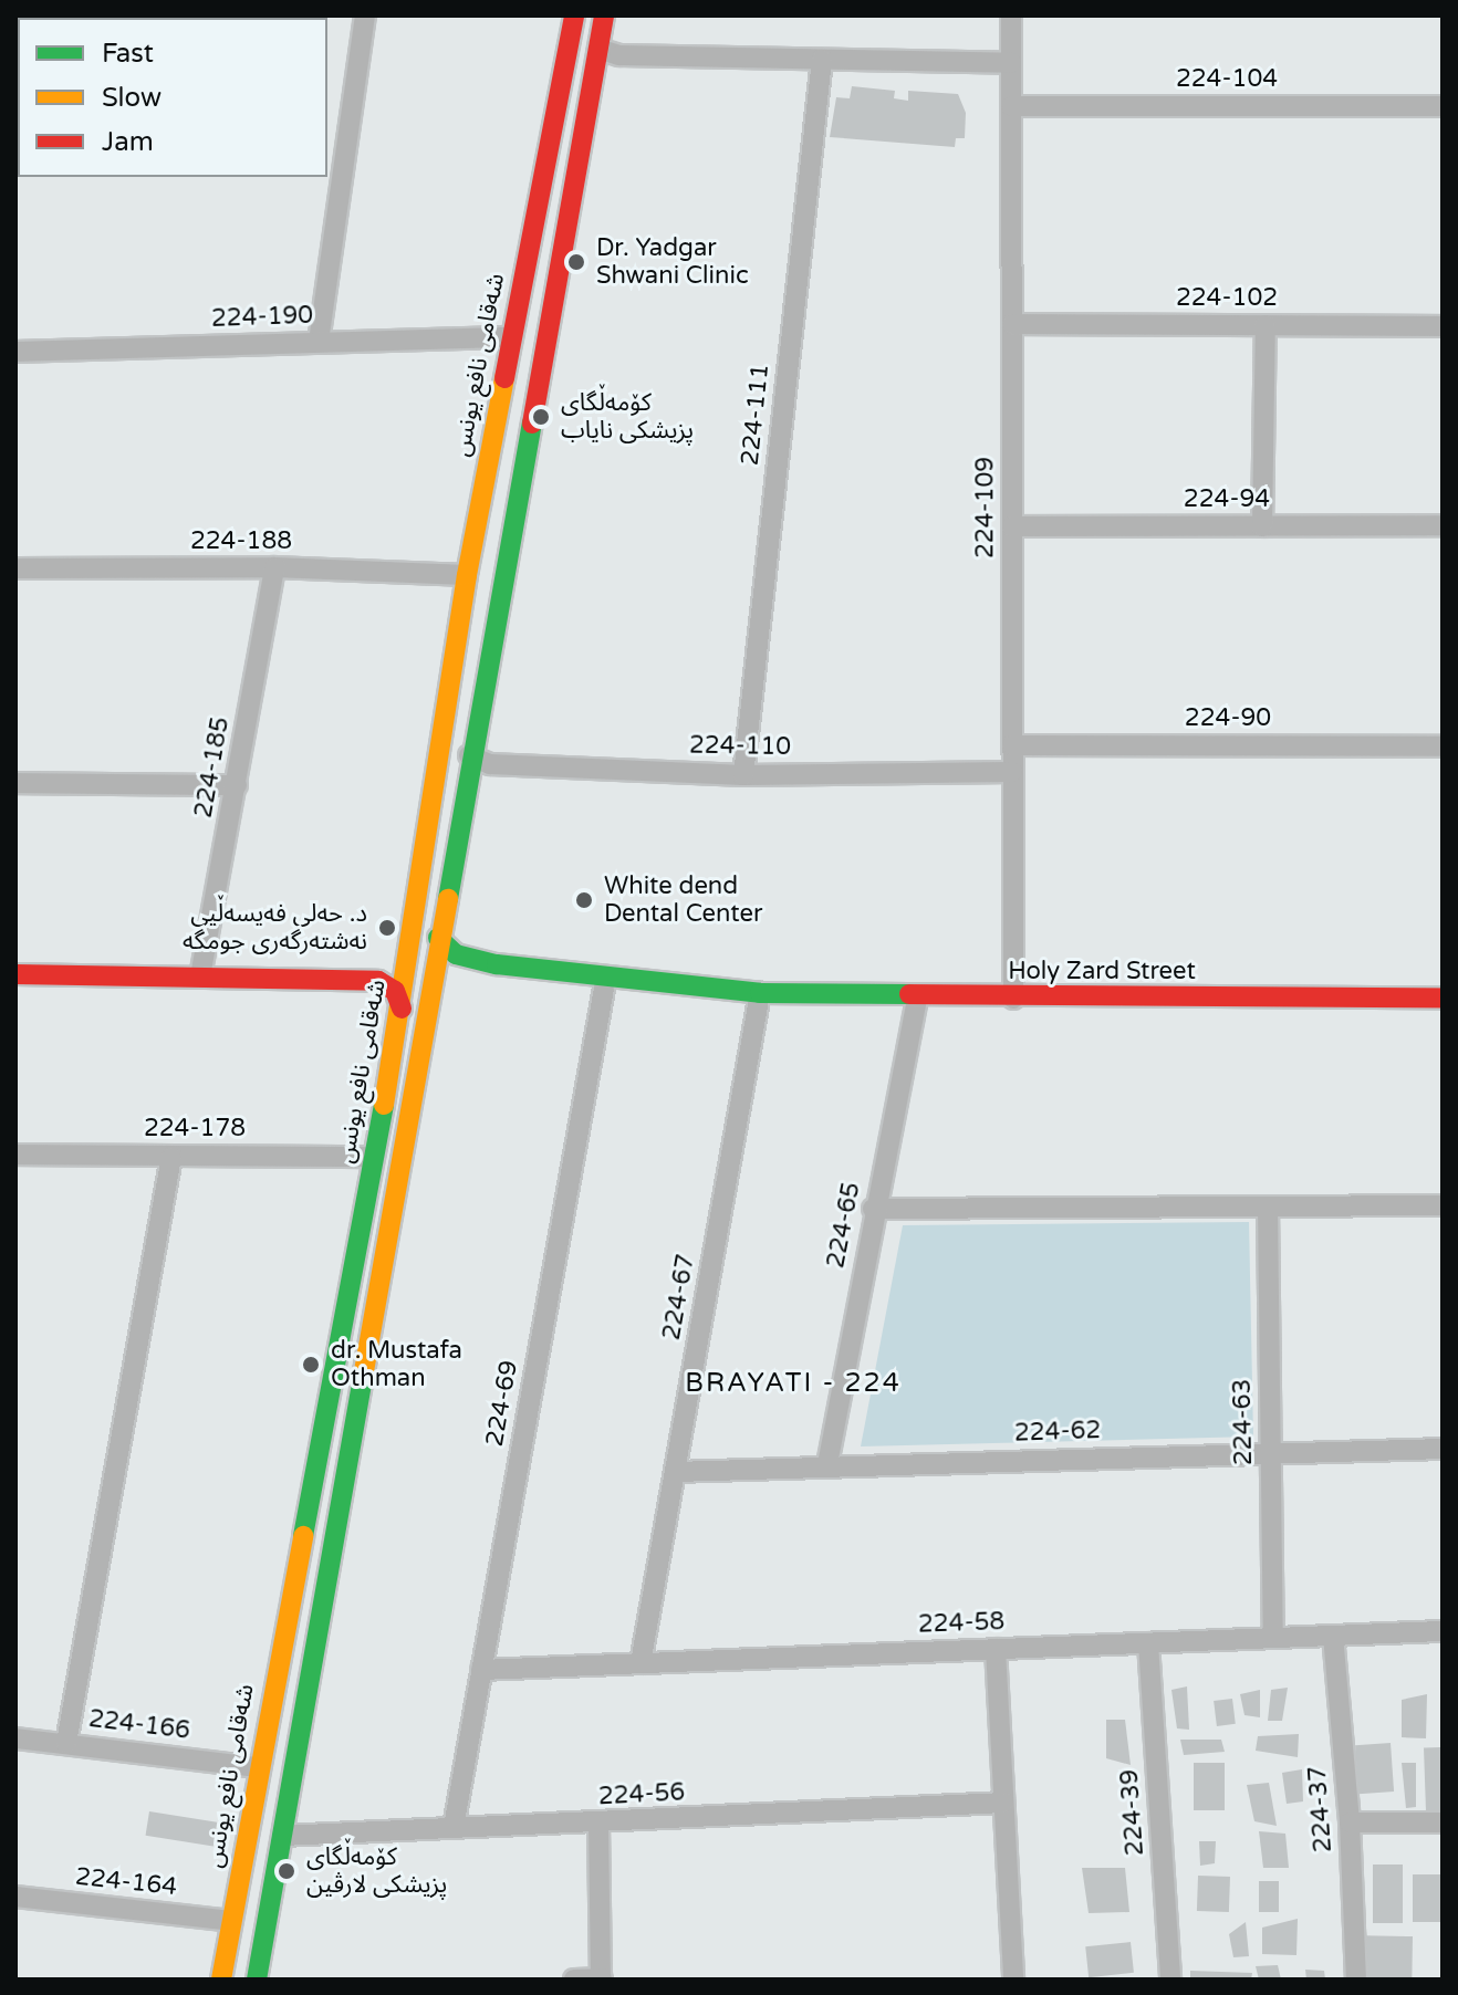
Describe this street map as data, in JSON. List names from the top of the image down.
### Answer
{
  "streets": {
    "main road": ["شەقامی نافع یونس", "Holy Zard Street"],
    "street": [
      "224-104",
      "224-102",
      "224-190",
      "224-111",
      "224-94",
      "224-109",
      "224-188",
      "224-90",
      "224-110",
      "224-185",
      "224-178",
      "224-65",
      "224-67",
      "224-69",
      "224-63",
      "224-62",
      "224-58",
      "224-166",
      "224-56",
      "224-37",
      "224-39",
      "224-164"
    ]
  },
  "crossings": [
    ["224-104", "224-109"],
    ["224-102", "224-109"],
    ["224-190", "شەقامی نافع یونس"],
    ["شەقامی نافع یونس", "224-188"],
    ["شەقامی نافع یونس", "224-178"],
    ["شەقامی نافع یونس", "224-166"],
    ["شەقامی نافع یونس", "224-164"],
    ["224-111", "224-110"],
    ["224-94", "224-109"],
    ["224-109", "224-90"],
    ["224-109", "224-110"],
    ["224-109", "Holy Zard Street"],
    ["224-188", "224-185"],
    ["Holy Zard Street", "224-65"],
    ["Holy Zard Street", "224-67"],
    ["Holy Zard Street", "224-69"],
    ["224-65", "224-62"],
    ["224-67", "224-62"],
    ["224-67", "224-58"],
    ["224-69", "224-58"],
    ["224-69", "224-56"],
    ["224-63", "224-62"],
    ["224-63", "224-58"],
    ["224-58", "224-37"],
    ["224-58", "224-39"]
  ],
  "districts": ["BRAYATI - 224"],
  "places": [
    "Dr. Yadgar Shwani Clinic",
    "کۆمەڵگای پزیشکی نایاب",
    "White dend Dental Center",
    "د. حەلی فەیسەڵیی نەشتەرگەری جومگە",
    "dr. Mustafa Othman",
    "کۆمەڵگای پزیشکی لارڤین"
  ],
  "legend": ["Fast", "Slow", "Jam"]
}
